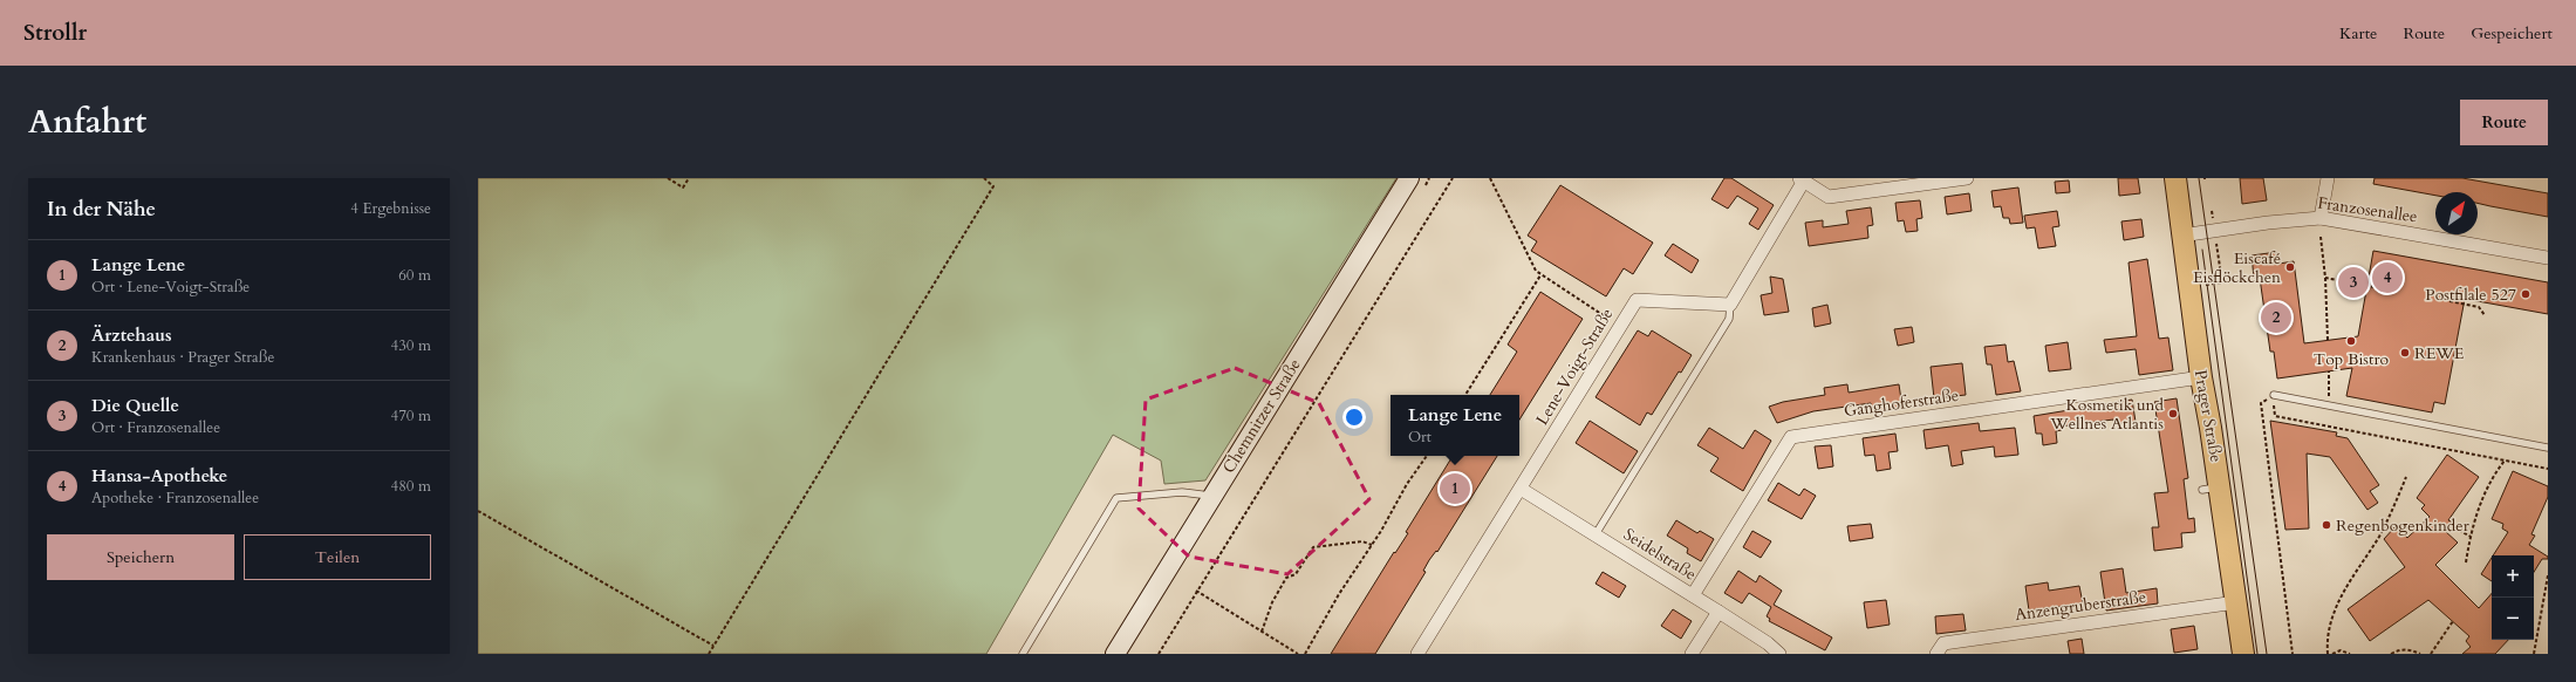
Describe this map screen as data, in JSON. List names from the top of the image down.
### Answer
{
  "streets": {
    "main road": ["Chemnitzer Straße", "Prager Straße"],
    "street": [
      "Franzosenallee",
      "Lene-Voigt-Straße",
      "Ganghoferstraße",
      "Seidelstraße",
      "Anzengruberstraße"
    ]
  },
  "crossings": [
    ["Franzosenallee", "Prager Straße"],
    ["Lene-Voigt-Straße", "Seidelstraße"],
    ["Ganghoferstraße", "Prager Straße"],
    ["Ganghoferstraße", "Seidelstraße"],
    ["Prager Straße", "Anzengruberstraße"]
  ],
  "places": [
    "Eiscafé Eisflöckchen",
    "Postfilale 527",
    "Top Bistro",
    "REWE",
    "Kosmetik und Wellnes Atlantis",
    "Regenbogenkinder"
  ],
  "north": "top right",
  "page": {
    "header": "Strollr",
    "nav": ["Karte", "Route", "Gespeichert"],
    "title": "Anfahrt",
    "buttons": [
      "Route",
      ["Speichern", "Teilen"]
    ],
    "heading": ["In der Nähe", "4 Ergebnisse"],
    "list": [
      {
        "mark": "1",
        "name": "Lange Lene",
        "note": "Ort · Lene-Voigt-Straße",
        "value": "60 m"
      },
      {
        "mark": "2",
        "name": "Ärztehaus",
        "note": "Krankenhaus · Prager Straße",
        "value": "430 m"
      },
      {
        "mark": "3",
        "name": "Die Quelle",
        "note": "Ort · Franzosenallee",
        "value": "470 m"
      },
      {
        "mark": "4",
        "name": "Hansa-Apotheke",
        "note": "Apotheke · Franzosenallee",
        "value": "480 m"
      }
    ],
    "pins": [
      "4",
      "3",
      "2",
      "1"
    ],
    "popup": ["Lange Lene", "Ort"],
    "map_buttons": ["+", "−"]
  }
}
